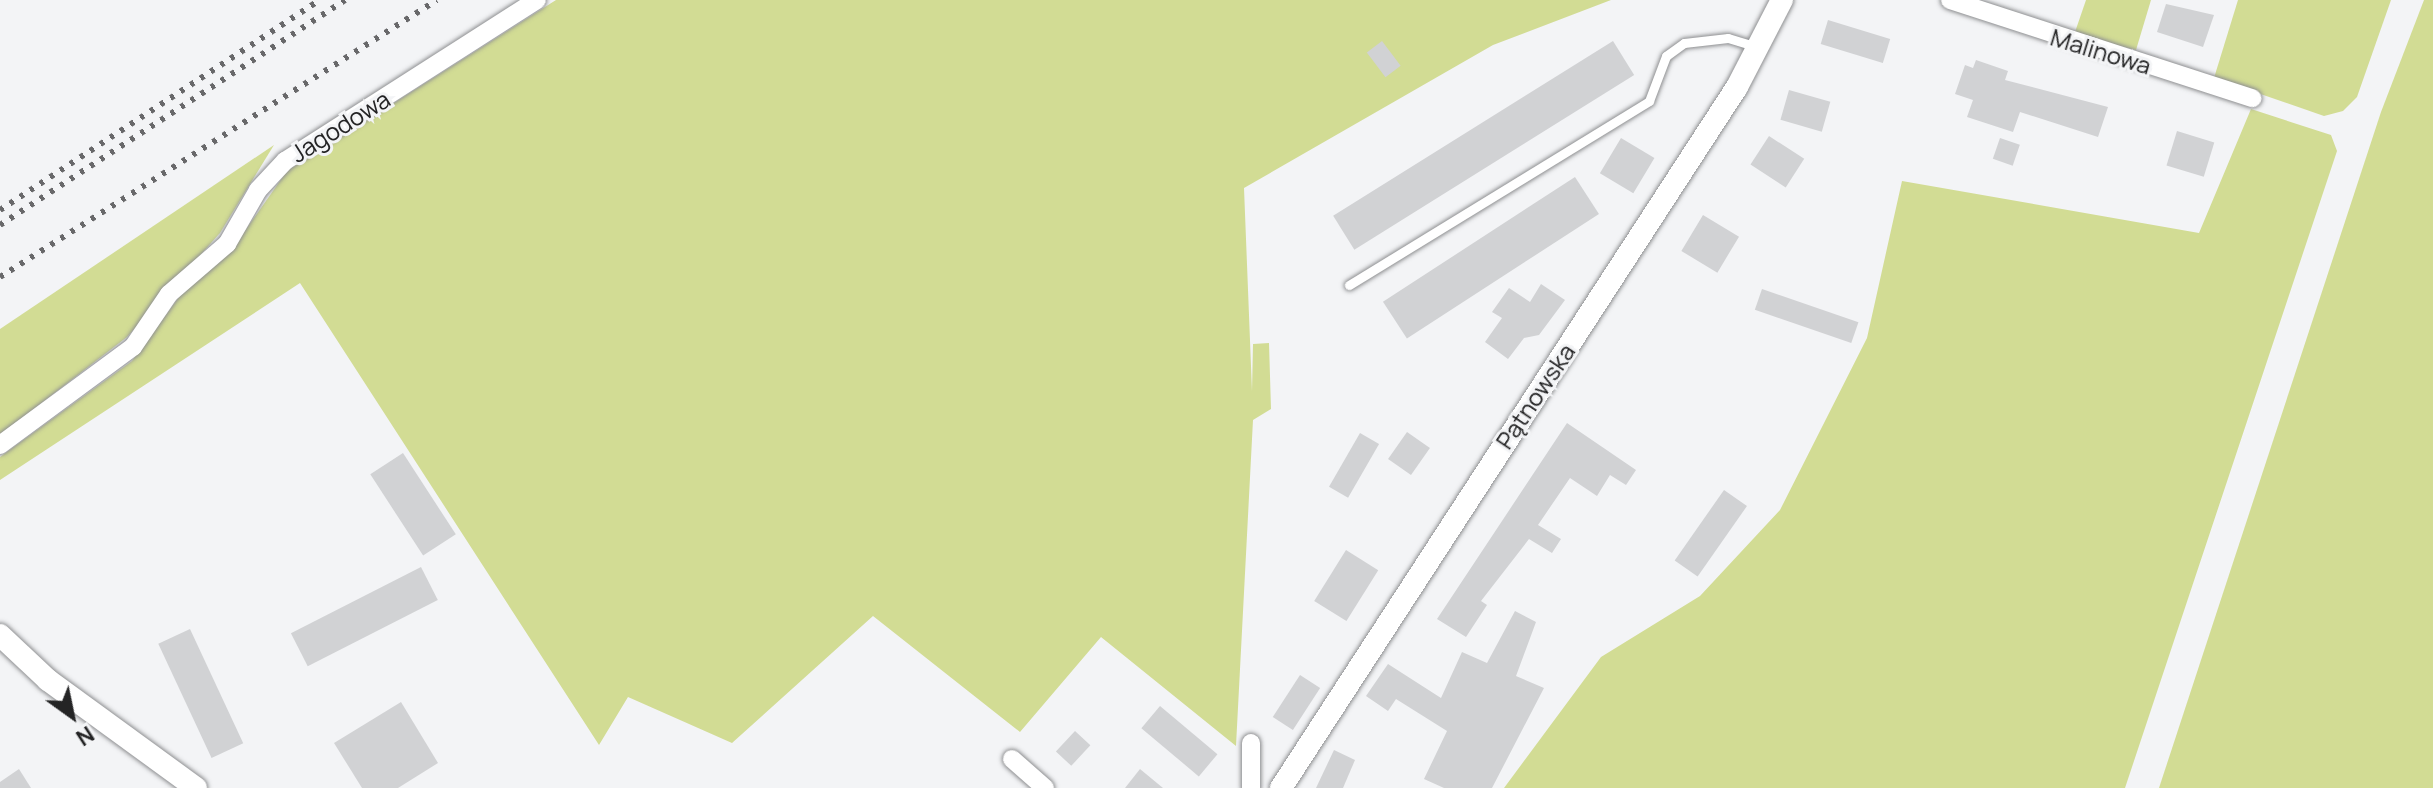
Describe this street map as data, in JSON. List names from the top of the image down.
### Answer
{
  "streets": {
    "street": ["Malinowa", "Jagodowa", "Pątnowska"]
  },
  "north": "bottom right"
}
